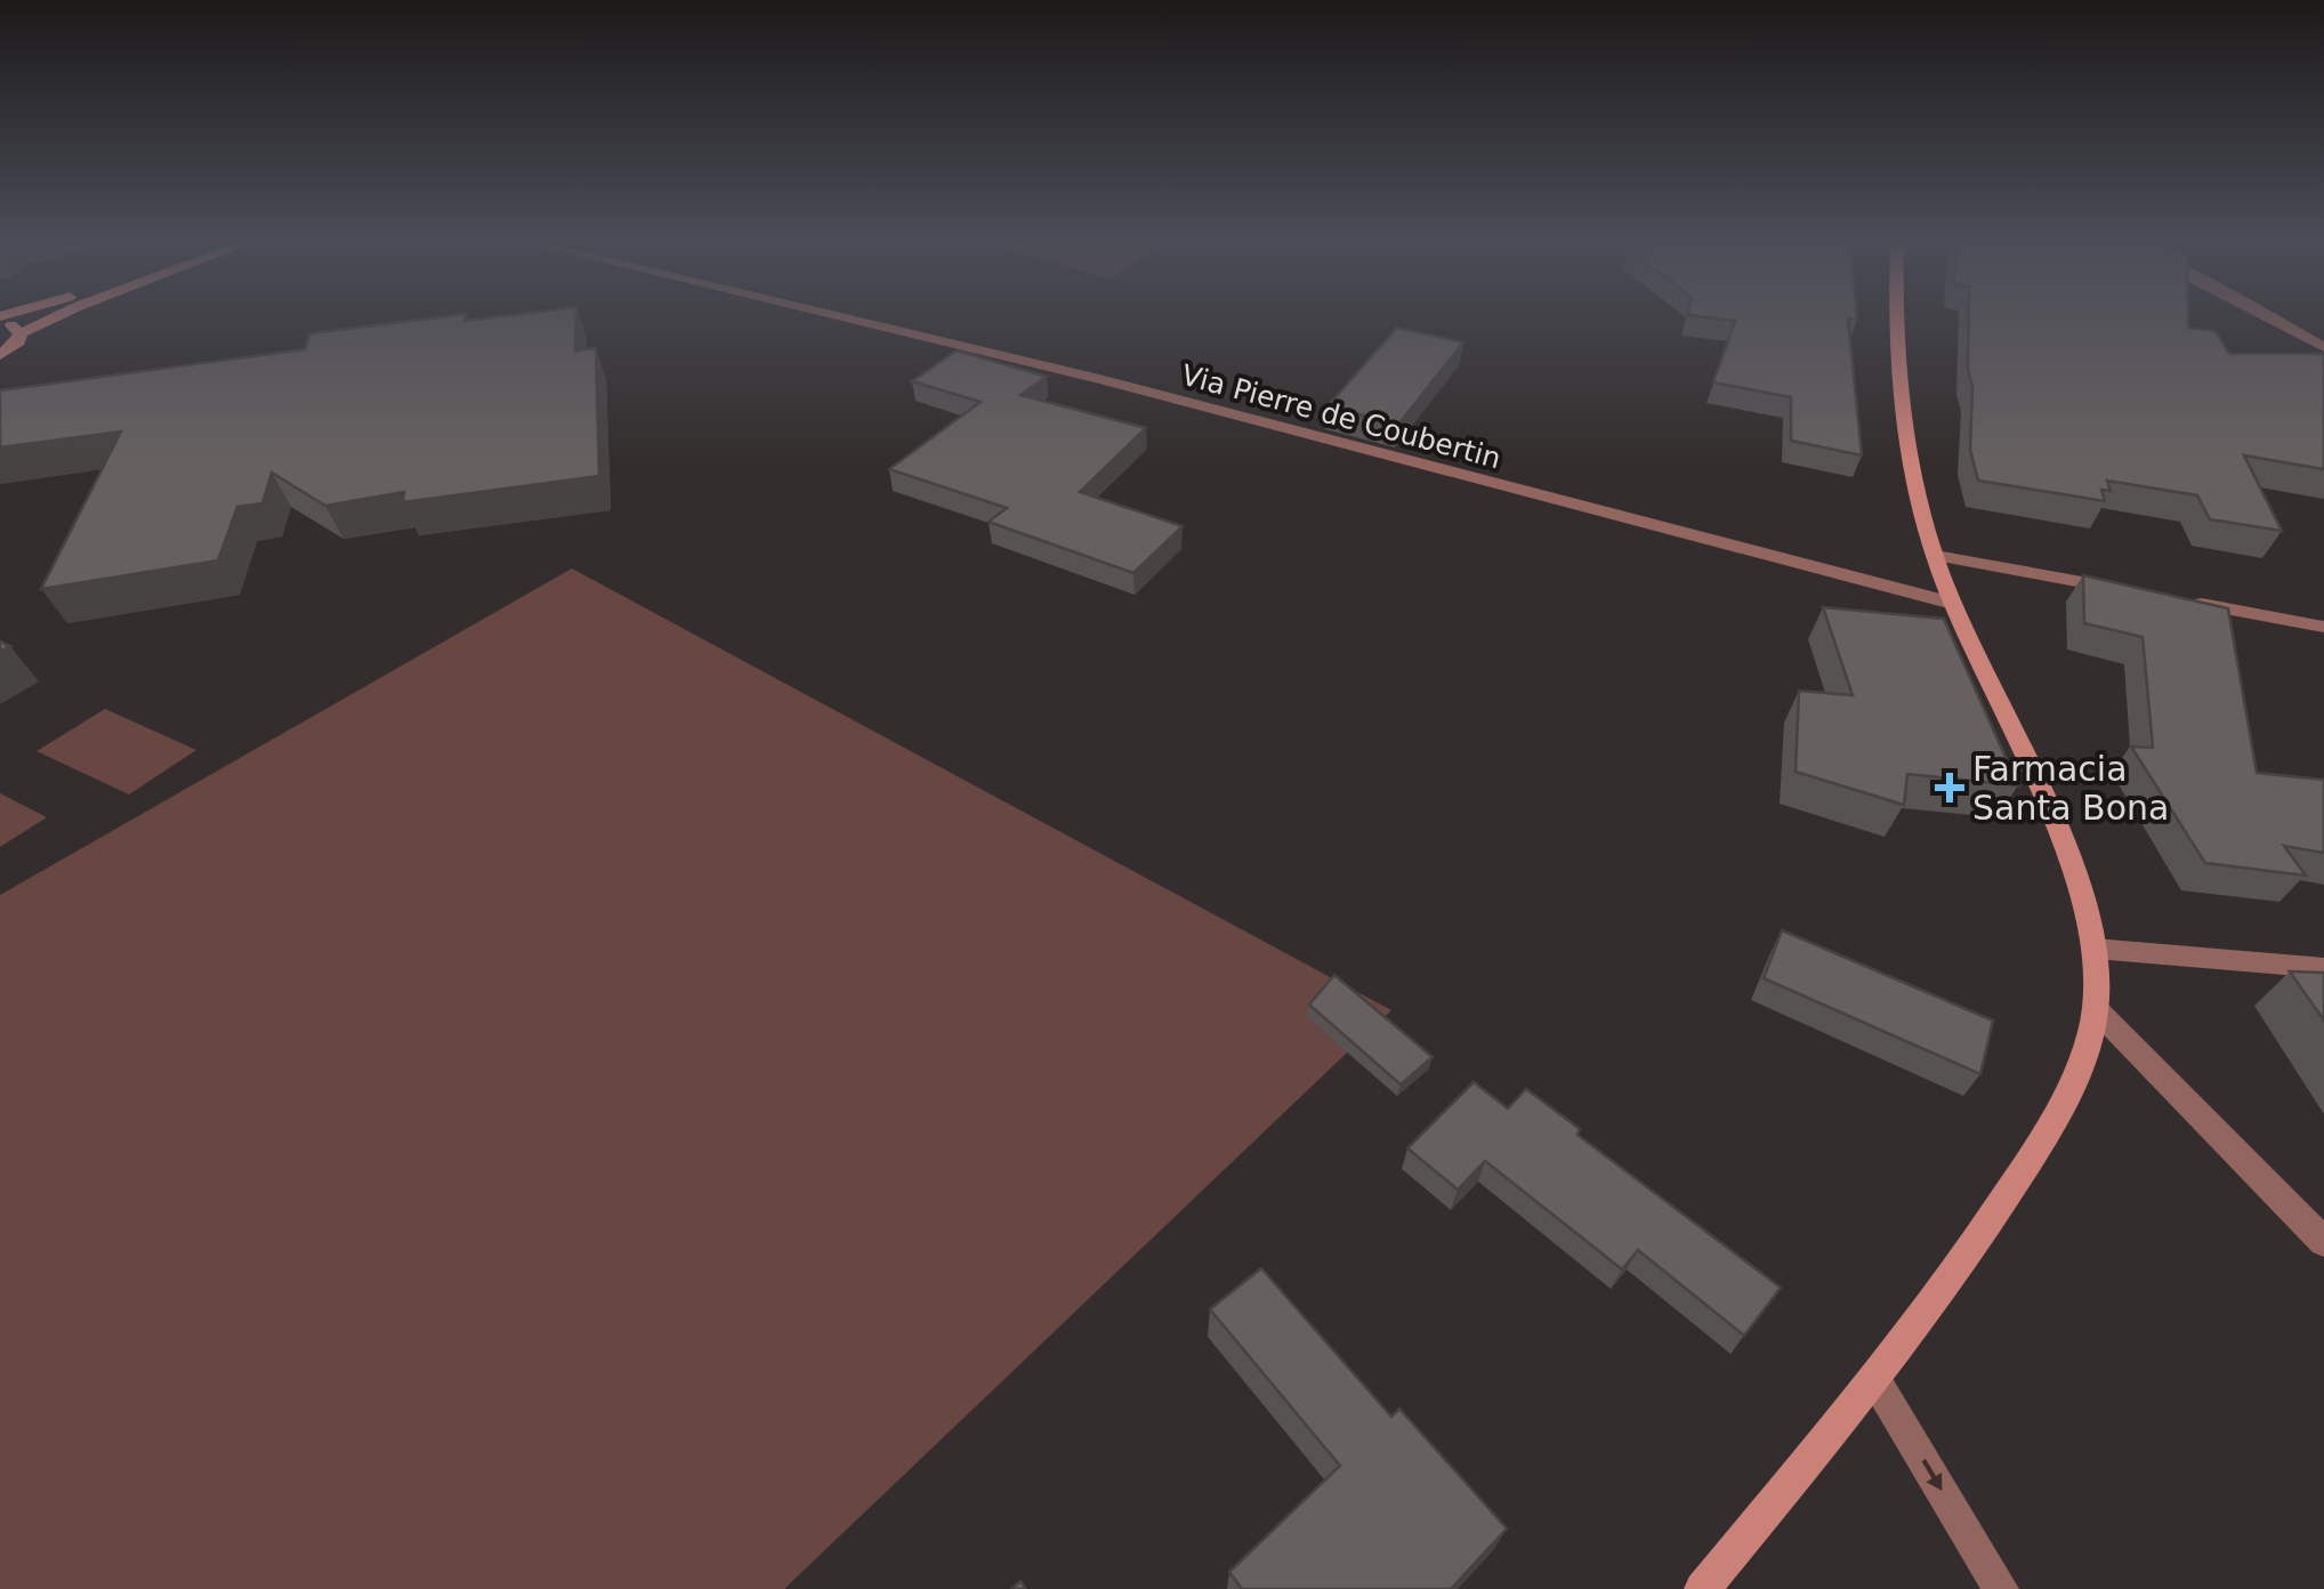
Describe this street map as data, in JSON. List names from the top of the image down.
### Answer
{
  "streets": {
    "street": ["Via Pierre de Coubertin"]
  },
  "places": {
    "health": ["Farmacia Santa Bona"]
  }
}
